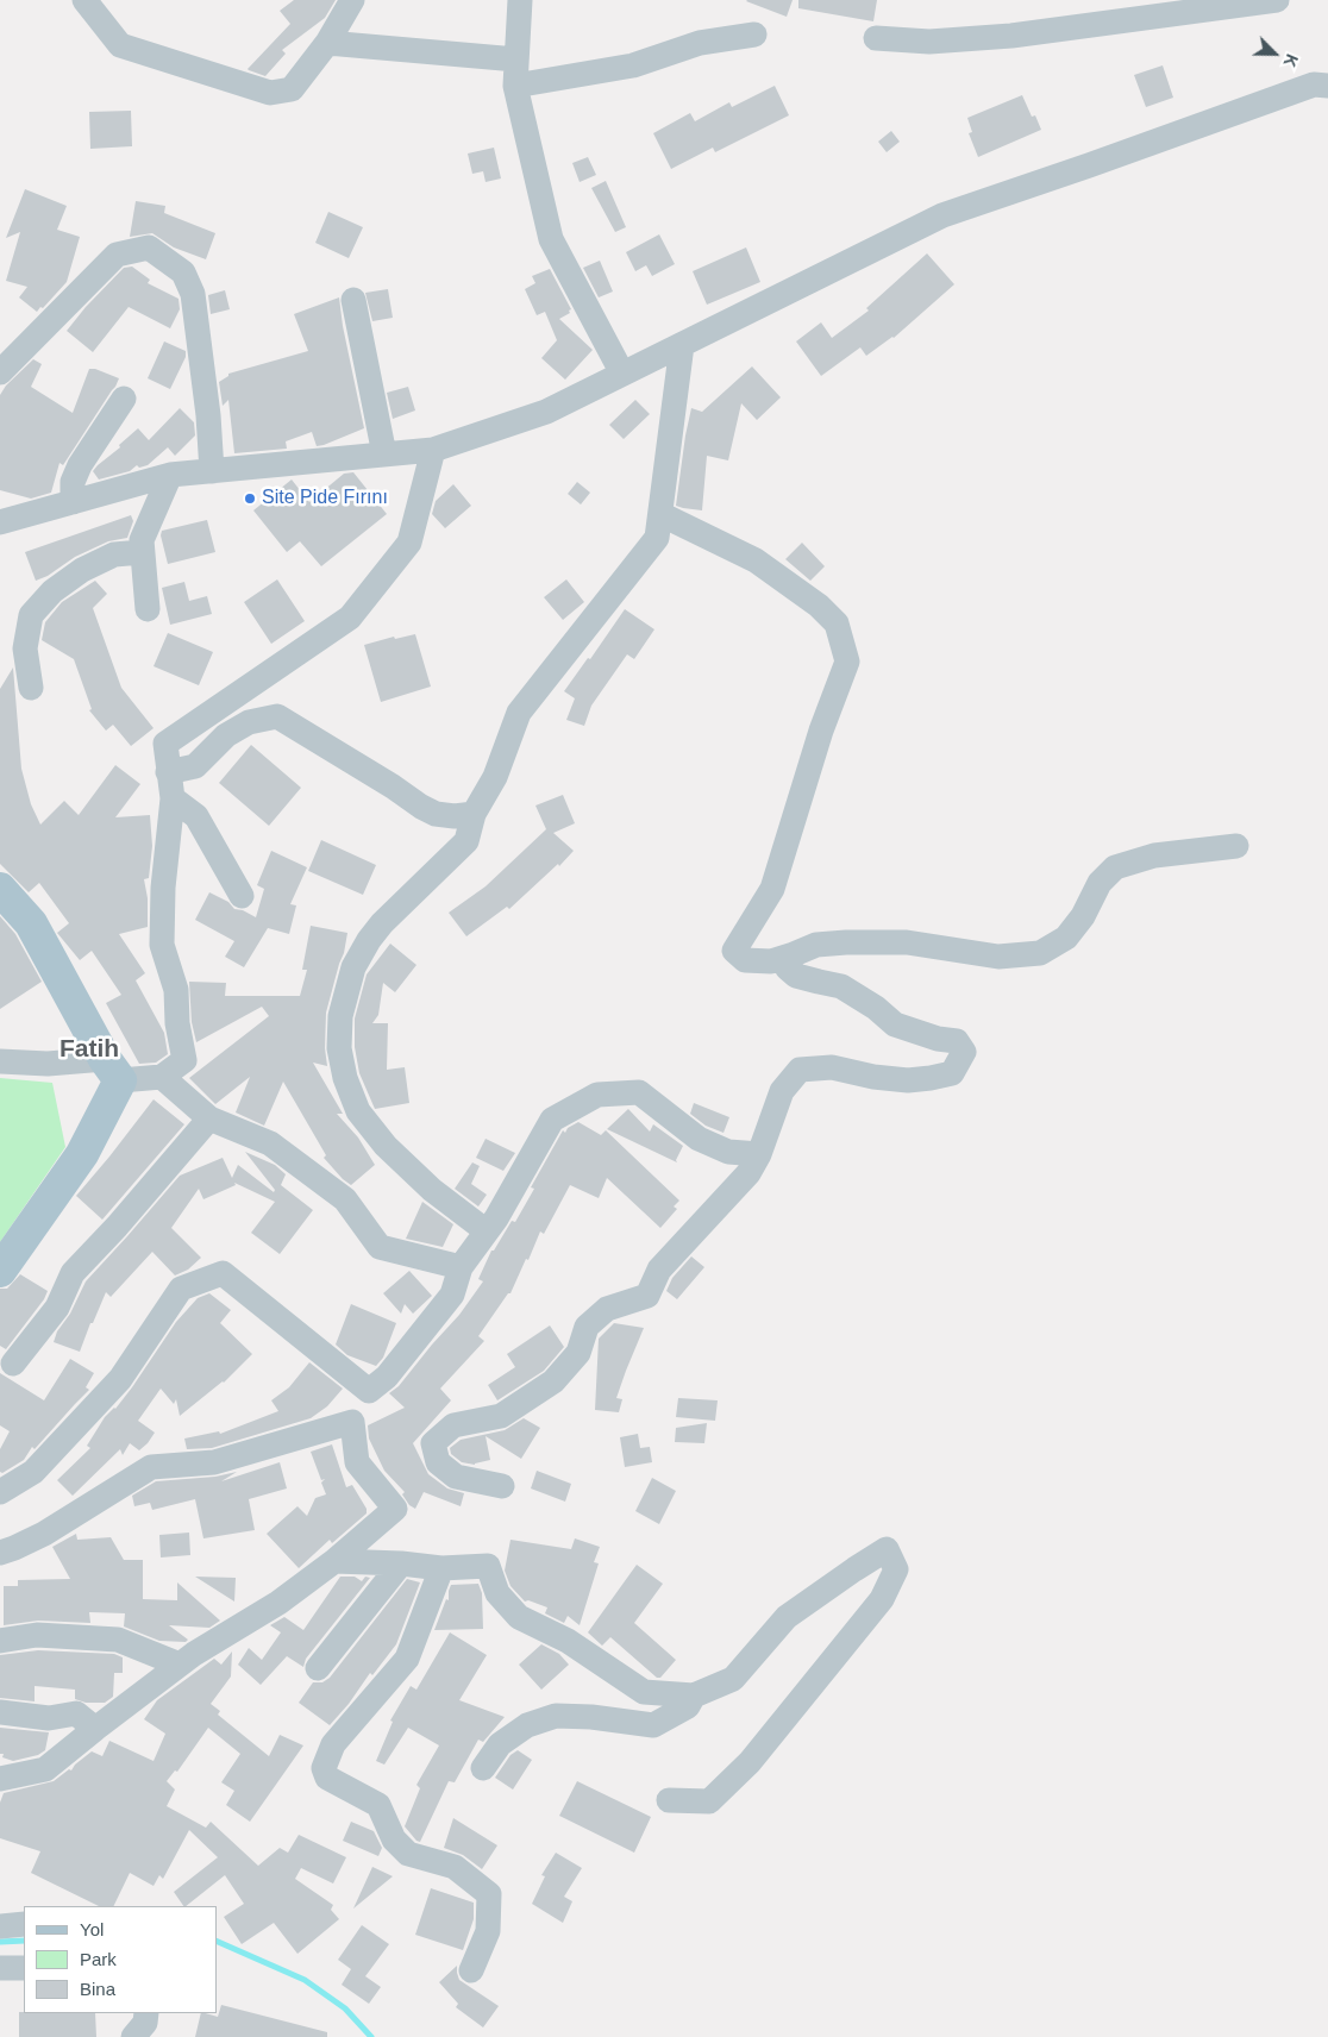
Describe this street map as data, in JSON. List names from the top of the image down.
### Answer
{
  "districts": ["Fatih"],
  "places": ["Site Pide Fırını"],
  "legend": ["Yol", "Park", "Bina"],
  "north": "bottom right"
}
